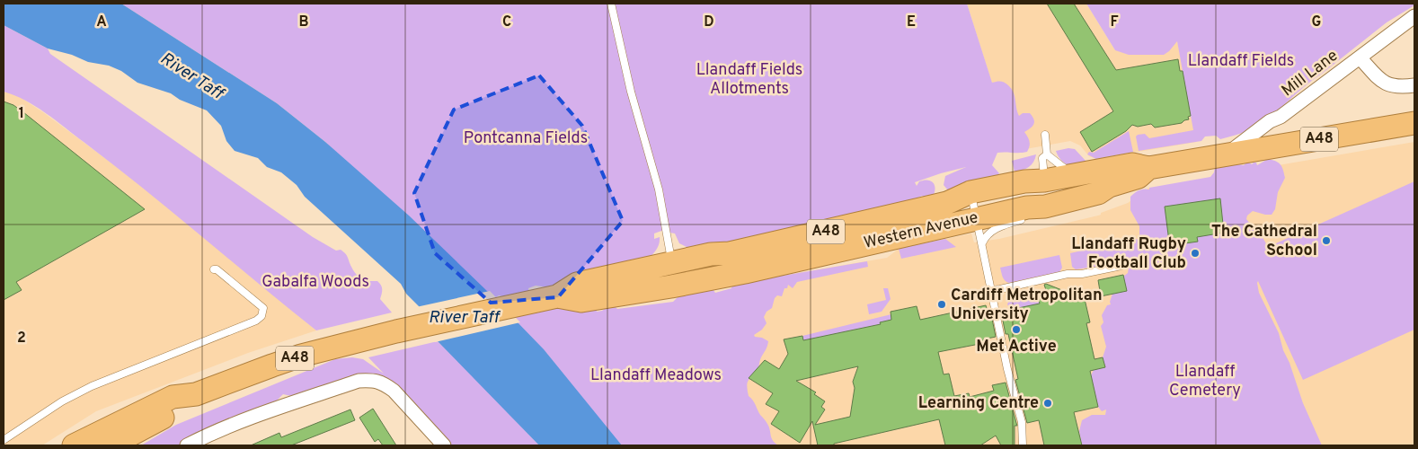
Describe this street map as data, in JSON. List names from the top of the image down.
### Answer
{
  "streets": {
    "highway": ["A48", "Western Avenue"],
    "street": ["Mill Lane"]
  },
  "crossings": [
    ["Mill Lane", "Western Avenue"]
  ],
  "water": ["River Taff"],
  "parks": [
    "Llandaff Fields",
    "Llandaff Fields Allotments",
    "Pontcanna Fields",
    "Gabalfa Woods",
    "Llandaff Cemetery",
    "Llandaff Meadows"
  ],
  "places": [
    "The Cathedral School",
    "Llandaff Rugby Football Club",
    "Cardiff Metropolitan University",
    "Met Active",
    "Learning Centre"
  ],
  "grid": {
    "columns": [
      "A",
      "B",
      "C",
      "D",
      "E",
      "F",
      "G"
    ],
    "rows": ["1", "2"]
  }
}
